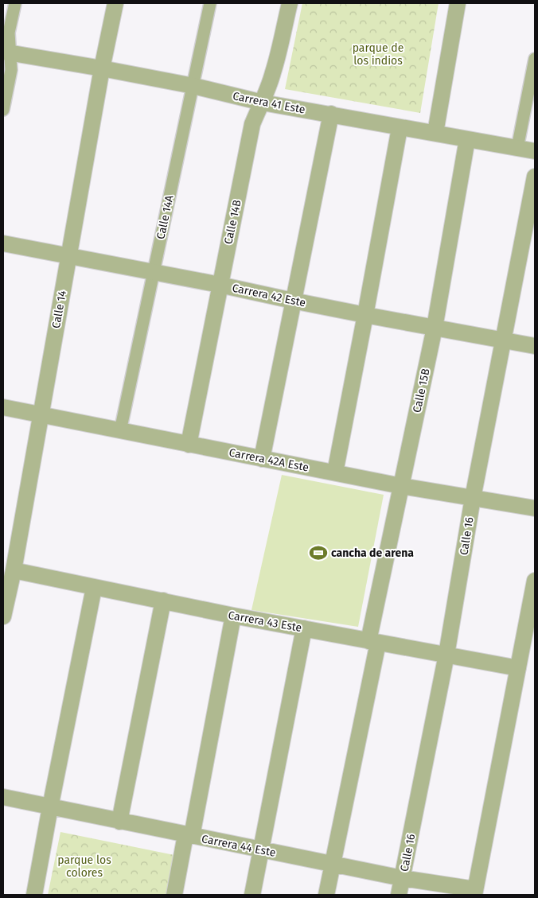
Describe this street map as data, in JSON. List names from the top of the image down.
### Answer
{
  "streets": {
    "street": [
      "Carrera 41 Este",
      "Calle 14A",
      "Calle 14B",
      "Carrera 42 Este",
      "Calle 14",
      "Calle 15B",
      "Carrera 42A Este",
      "Calle 16",
      "Carrera 43 Este",
      "Carrera 44 Este"
    ]
  },
  "crossings": [
    ["Carrera 41 Este", "Calle 14A"],
    ["Carrera 41 Este", "Calle 14B"],
    ["Carrera 41 Este", "Calle 14"],
    ["Carrera 41 Este", "Calle 15B"],
    ["Calle 14A", "Carrera 42 Este"],
    ["Calle 14A", "Carrera 42A Este"],
    ["Calle 14B", "Carrera 42 Este"],
    ["Calle 14B", "Carrera 42A Este"],
    ["Carrera 42 Este", "Calle 14"],
    ["Carrera 42 Este", "Calle 15B"],
    ["Carrera 42 Este", "Calle 16"],
    ["Calle 14", "Carrera 42A Este"],
    ["Calle 14", "Carrera 43 Este"],
    ["Calle 15B", "Carrera 42A Este"],
    ["Calle 15B", "Carrera 43 Este"],
    ["Calle 15B", "Carrera 44 Este"],
    ["Carrera 42A Este", "Calle 16"],
    ["Calle 16", "Carrera 43 Este"],
    ["Calle 16", "Carrera 44 Este"]
  ],
  "parks": ["parque de los indios", "parque los colores"],
  "places": {
    "sports": ["cancha de arena"]
  }
}
